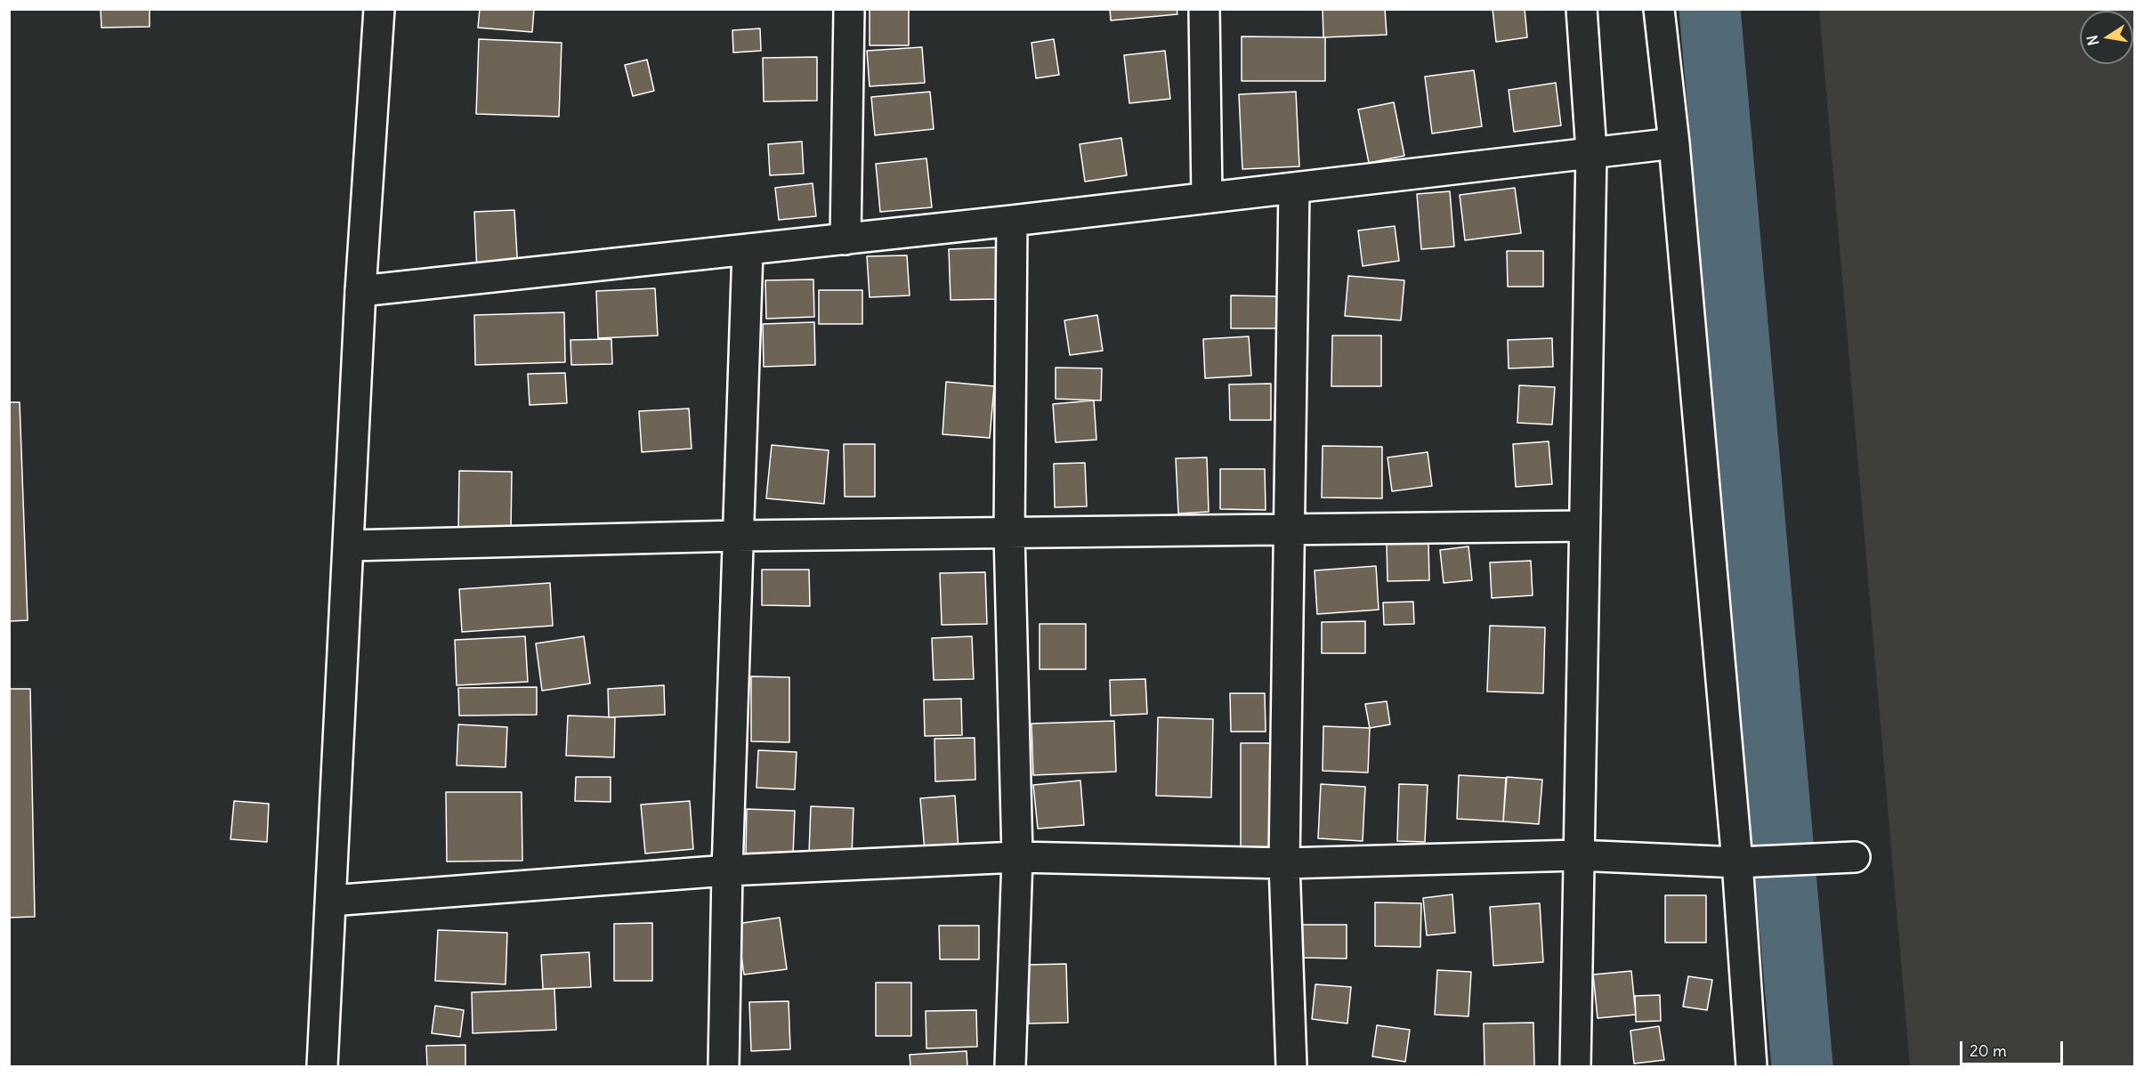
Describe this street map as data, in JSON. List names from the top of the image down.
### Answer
{
  "scale_bar": "20 m",
  "north": "left"
}
